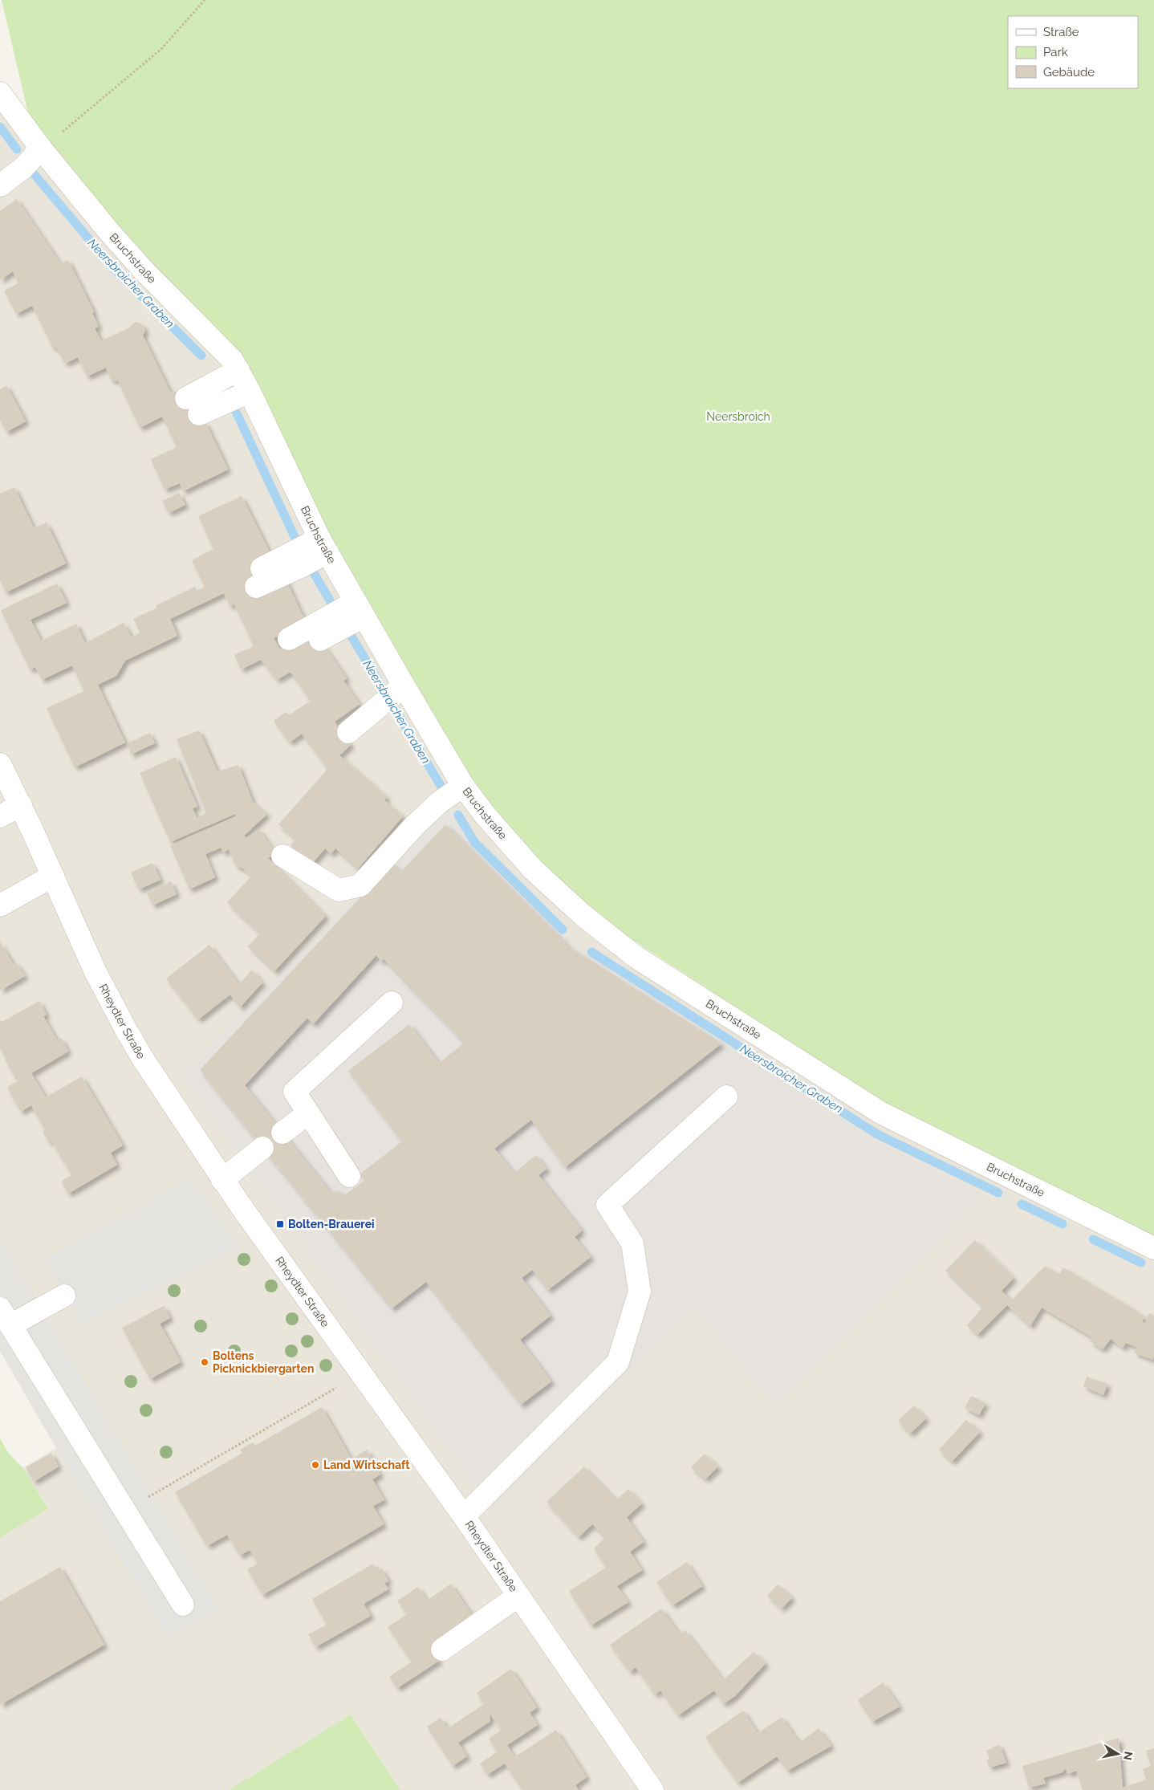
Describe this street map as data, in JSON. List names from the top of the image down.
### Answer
{
  "streets": {
    "street": ["Bruchstraße", "Rheydter Straße"]
  },
  "water": ["Neersbroicher Graben"],
  "parks": ["Neersbroich"],
  "places": {
    "transit": ["Bolten-Brauerei"],
    "other": ["Boltens Picknickbiergarten", "Land Wirtschaft"]
  },
  "legend": ["Straße", "Park", "Gebäude"],
  "north": "right"
}
